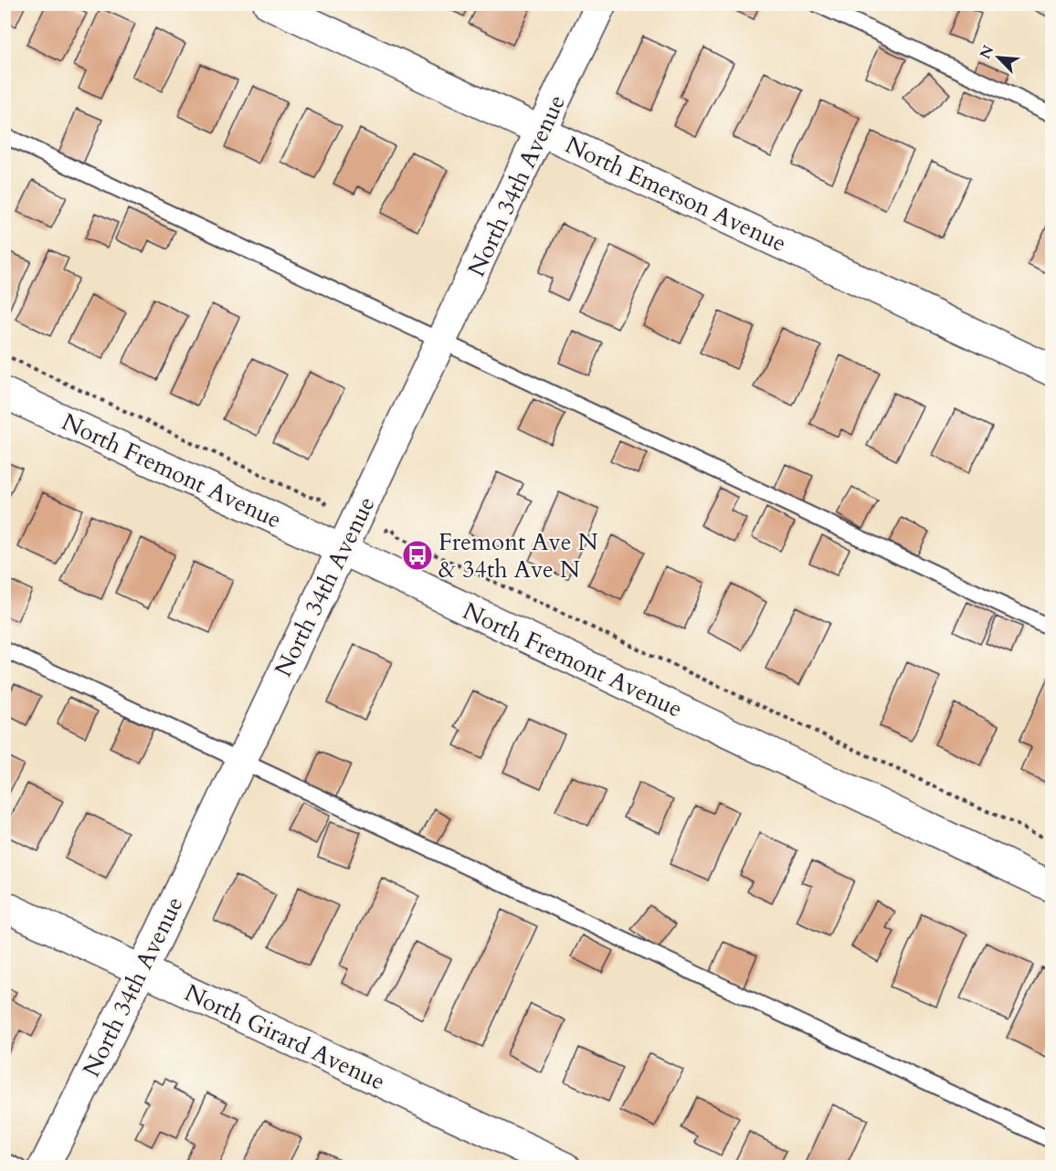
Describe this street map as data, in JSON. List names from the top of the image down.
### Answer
{
  "streets": {
    "street": [
      "North 34th Avenue",
      "North Emerson Avenue",
      "North Fremont Avenue",
      "North Girard Avenue"
    ]
  },
  "crossings": [
    ["North 34th Avenue", "North Emerson Avenue"],
    ["North 34th Avenue", "North Fremont Avenue"],
    ["North 34th Avenue", "North Girard Avenue"]
  ],
  "places": {
    "bus stop": ["Fremont Ave N & 34th Ave N"]
  },
  "north": "top left"
}
